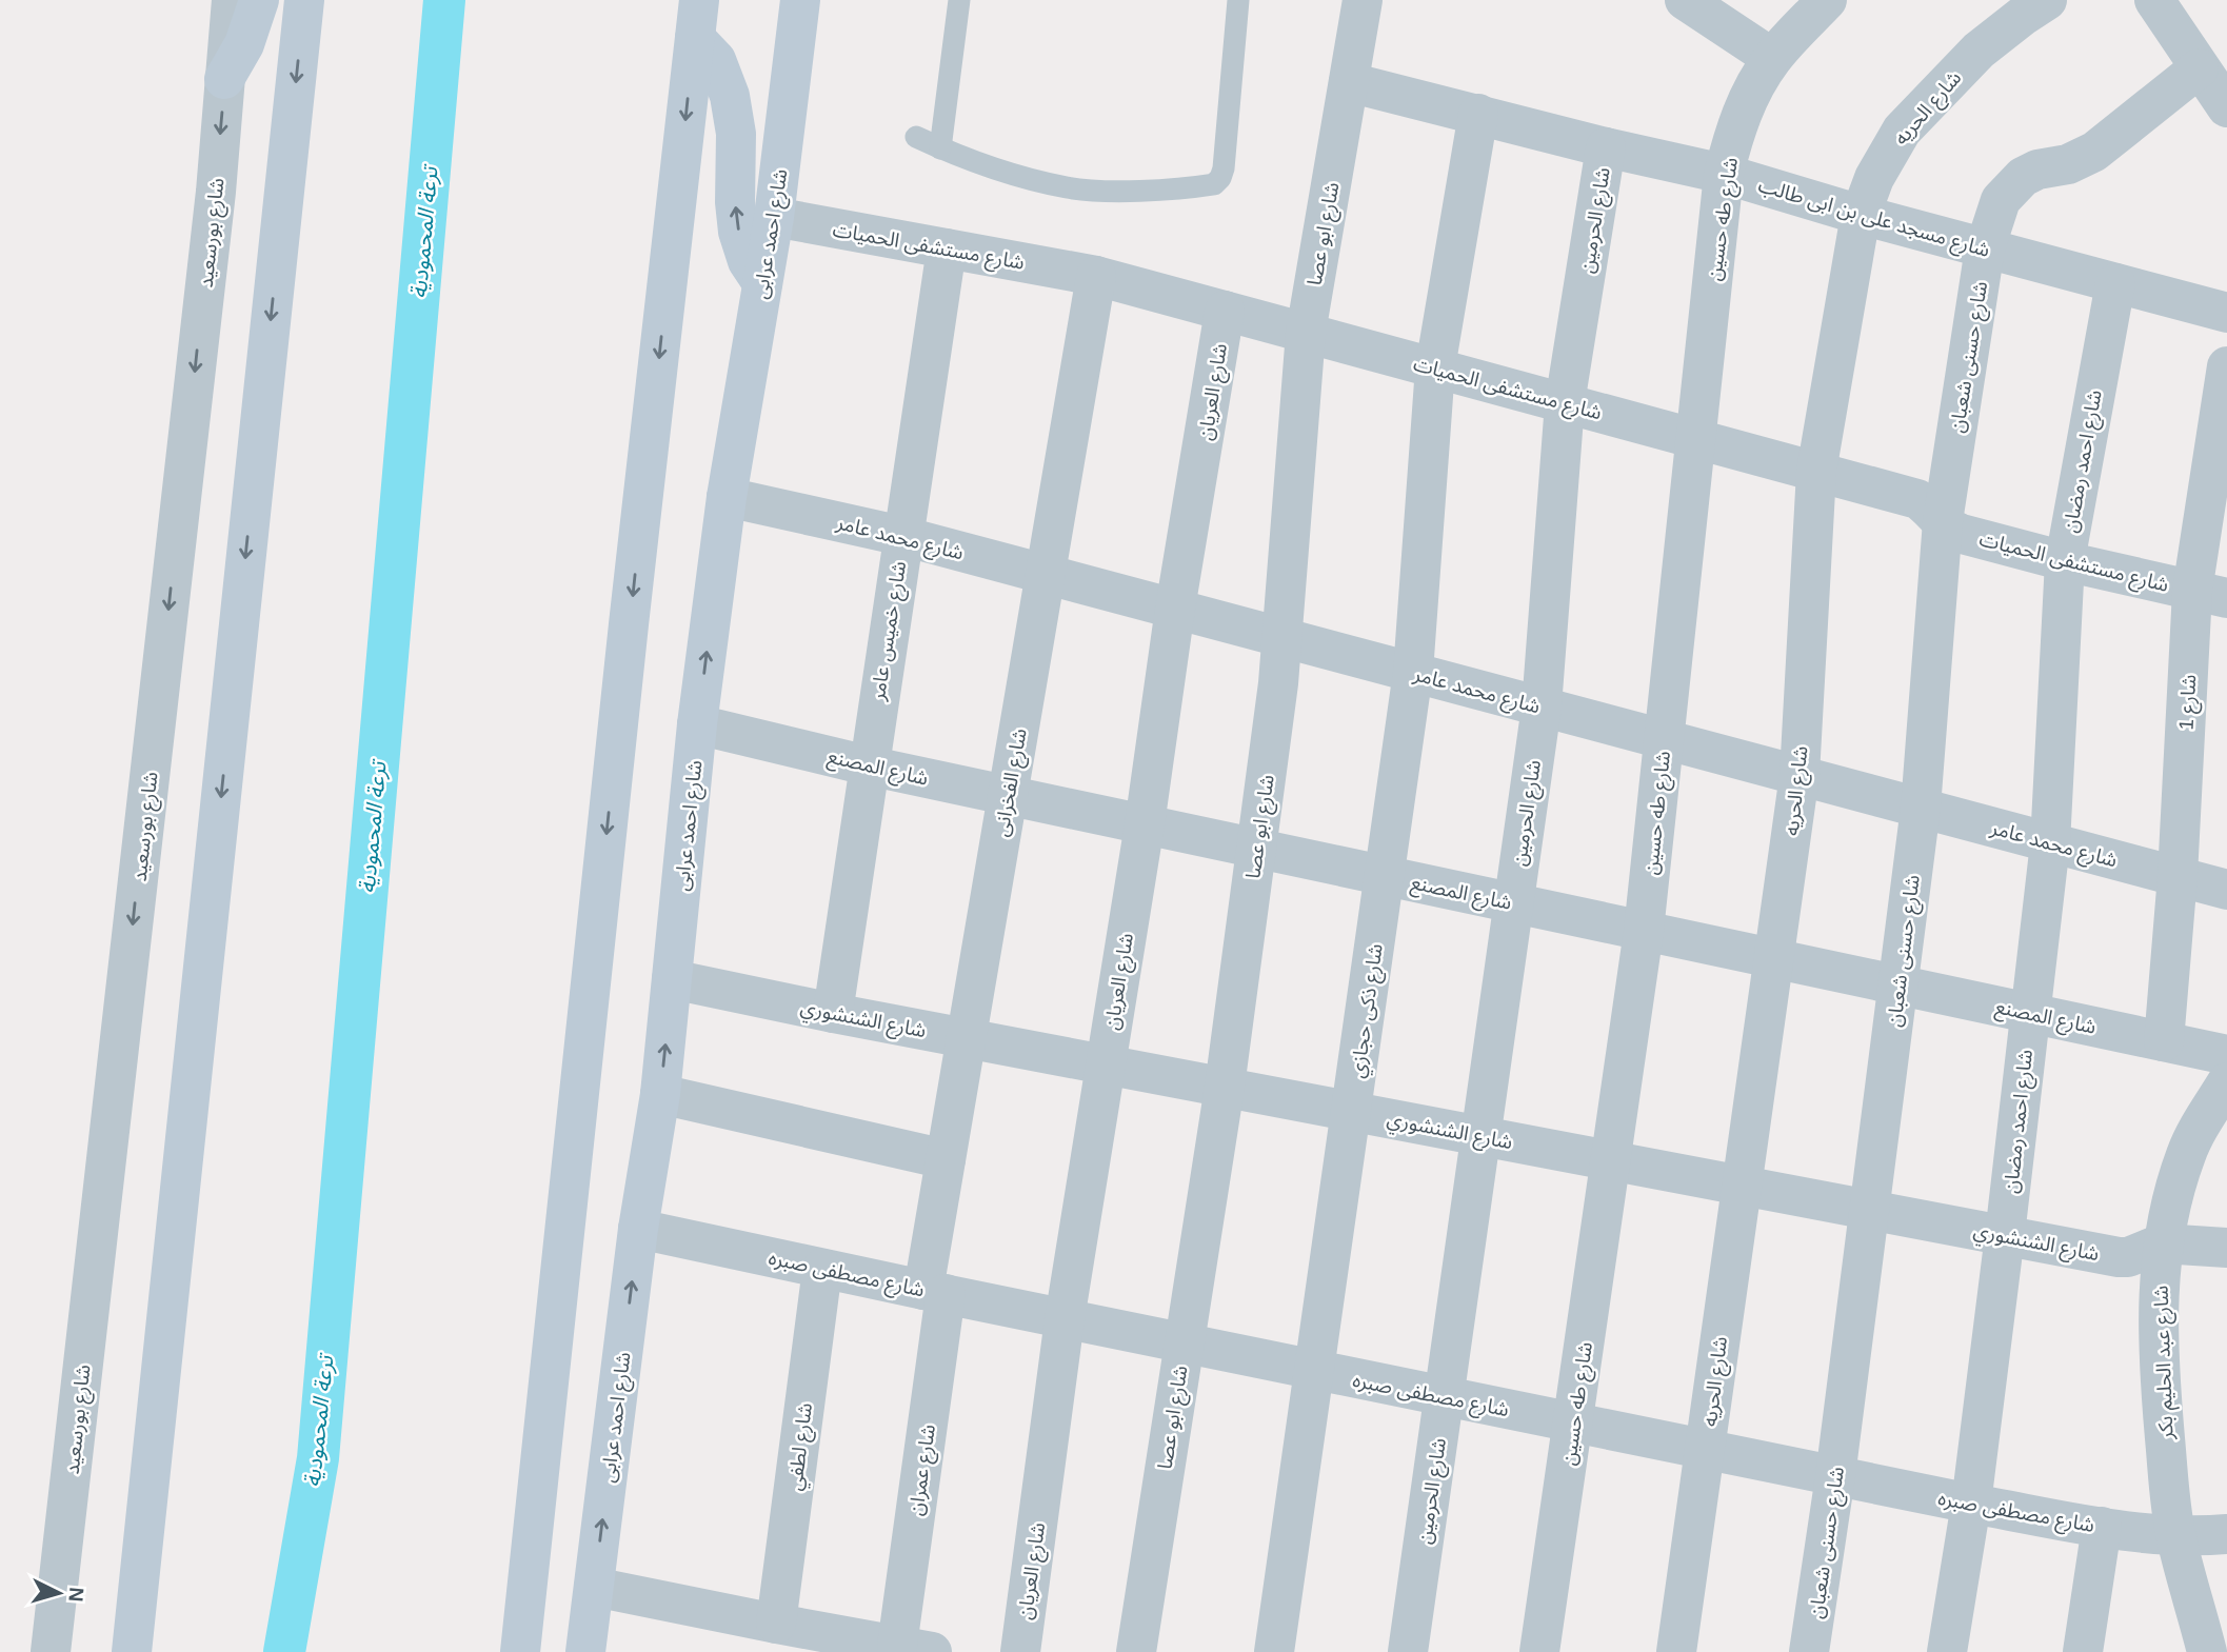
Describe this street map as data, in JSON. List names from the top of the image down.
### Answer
{
  "streets": {
    "main road": ["شارع احمد عرابى"],
    "street": [
      "شارع الحريه",
      "شارع مسجد على بن ابى طالب",
      "شارع طه حسين",
      "شارع الحرمين",
      "شارع بورسعيد",
      "شارع ابو عصا",
      "شارع مستشفى الحميات",
      "شارع حسنى شعبان",
      "شارع العريان",
      "شارع احمد رمضان",
      "شارع محمد عامر",
      "شارع خميس عامر",
      "شارع 1",
      "شارع المصنع",
      "شارع الفخرانى",
      "شارع ذكى حجازي",
      "شارع الشنشوري",
      "شارع مصطفى صبره",
      "شارع عبد الحليم بكر",
      "شارع لطفي",
      "شارع عمران"
    ]
  },
  "crossings": [
    ["شارع الحريه", "شارع مسجد على بن ابى طالب"],
    ["شارع الحريه", "شارع مستشفى الحميات"],
    ["شارع الحريه", "شارع محمد عامر"],
    ["شارع الحريه", "شارع المصنع"],
    ["شارع الحريه", "شارع الشنشوري"],
    ["شارع الحريه", "شارع مصطفى صبره"],
    ["شارع مسجد على بن ابى طالب", "شارع طه حسين"],
    ["شارع مسجد على بن ابى طالب", "شارع الحرمين"],
    ["شارع مسجد على بن ابى طالب", "شارع ابو عصا"],
    ["شارع مسجد على بن ابى طالب", "شارع حسنى شعبان"],
    ["شارع مسجد على بن ابى طالب", "شارع احمد رمضان"],
    ["شارع مسجد على بن ابى طالب", "شارع ذكى حجازي"],
    ["شارع طه حسين", "شارع مستشفى الحميات"],
    ["شارع طه حسين", "شارع محمد عامر"],
    ["شارع طه حسين", "شارع المصنع"],
    ["شارع طه حسين", "شارع الشنشوري"],
    ["شارع طه حسين", "شارع مصطفى صبره"],
    ["شارع الحرمين", "شارع مستشفى الحميات"],
    ["شارع الحرمين", "شارع محمد عامر"],
    ["شارع الحرمين", "شارع المصنع"],
    ["شارع الحرمين", "شارع الشنشوري"],
    ["شارع الحرمين", "شارع مصطفى صبره"],
    ["شارع احمد عرابى", "شارع مستشفى الحميات"],
    ["شارع احمد عرابى", "شارع محمد عامر"],
    ["شارع احمد عرابى", "شارع المصنع"],
    ["شارع احمد عرابى", "شارع الشنشوري"],
    ["شارع احمد عرابى", "شارع مصطفى صبره"],
    ["شارع ابو عصا", "شارع مستشفى الحميات"],
    ["شارع ابو عصا", "شارع محمد عامر"],
    ["شارع ابو عصا", "شارع المصنع"],
    ["شارع ابو عصا", "شارع الشنشوري"],
    ["شارع ابو عصا", "شارع مصطفى صبره"],
    ["شارع مستشفى الحميات", "شارع حسنى شعبان"],
    ["شارع مستشفى الحميات", "شارع العريان"],
    ["شارع مستشفى الحميات", "شارع احمد رمضان"],
    ["شارع مستشفى الحميات", "شارع خميس عامر"],
    ["شارع مستشفى الحميات", "شارع 1"],
    ["شارع مستشفى الحميات", "شارع الفخرانى"],
    ["شارع مستشفى الحميات", "شارع ذكى حجازي"],
    ["شارع حسنى شعبان", "شارع محمد عامر"],
    ["شارع حسنى شعبان", "شارع المصنع"],
    ["شارع حسنى شعبان", "شارع الشنشوري"],
    ["شارع حسنى شعبان", "شارع مصطفى صبره"],
    ["شارع العريان", "شارع محمد عامر"],
    ["شارع العريان", "شارع المصنع"],
    ["شارع العريان", "شارع الشنشوري"],
    ["شارع العريان", "شارع مصطفى صبره"],
    ["شارع احمد رمضان", "شارع محمد عامر"],
    ["شارع احمد رمضان", "شارع المصنع"],
    ["شارع احمد رمضان", "شارع الشنشوري"],
    ["شارع احمد رمضان", "شارع مصطفى صبره"],
    ["شارع محمد عامر", "شارع خميس عامر"],
    ["شارع محمد عامر", "شارع 1"],
    ["شارع محمد عامر", "شارع الفخرانى"],
    ["شارع محمد عامر", "شارع ذكى حجازي"],
    ["شارع خميس عامر", "شارع المصنع"],
    ["شارع خميس عامر", "شارع الشنشوري"],
    ["شارع 1", "شارع المصنع"],
    ["شارع المصنع", "شارع الفخرانى"],
    ["شارع المصنع", "شارع ذكى حجازي"],
    ["شارع الفخرانى", "شارع الشنشوري"],
    ["شارع الفخرانى", "شارع مصطفى صبره"],
    ["شارع الفخرانى", "شارع عمران"],
    ["شارع ذكى حجازي", "شارع الشنشوري"],
    ["شارع ذكى حجازي", "شارع مصطفى صبره"],
    ["شارع الشنشوري", "شارع عبد الحليم بكر"],
    ["شارع مصطفى صبره", "شارع عبد الحليم بكر"],
    ["شارع مصطفى صبره", "شارع لطفي"],
    ["شارع مصطفى صبره", "شارع عمران"]
  ],
  "one_way": ["شارع بورسعيد"],
  "water": ["ترعة المحمودية"],
  "north": "right"
}
